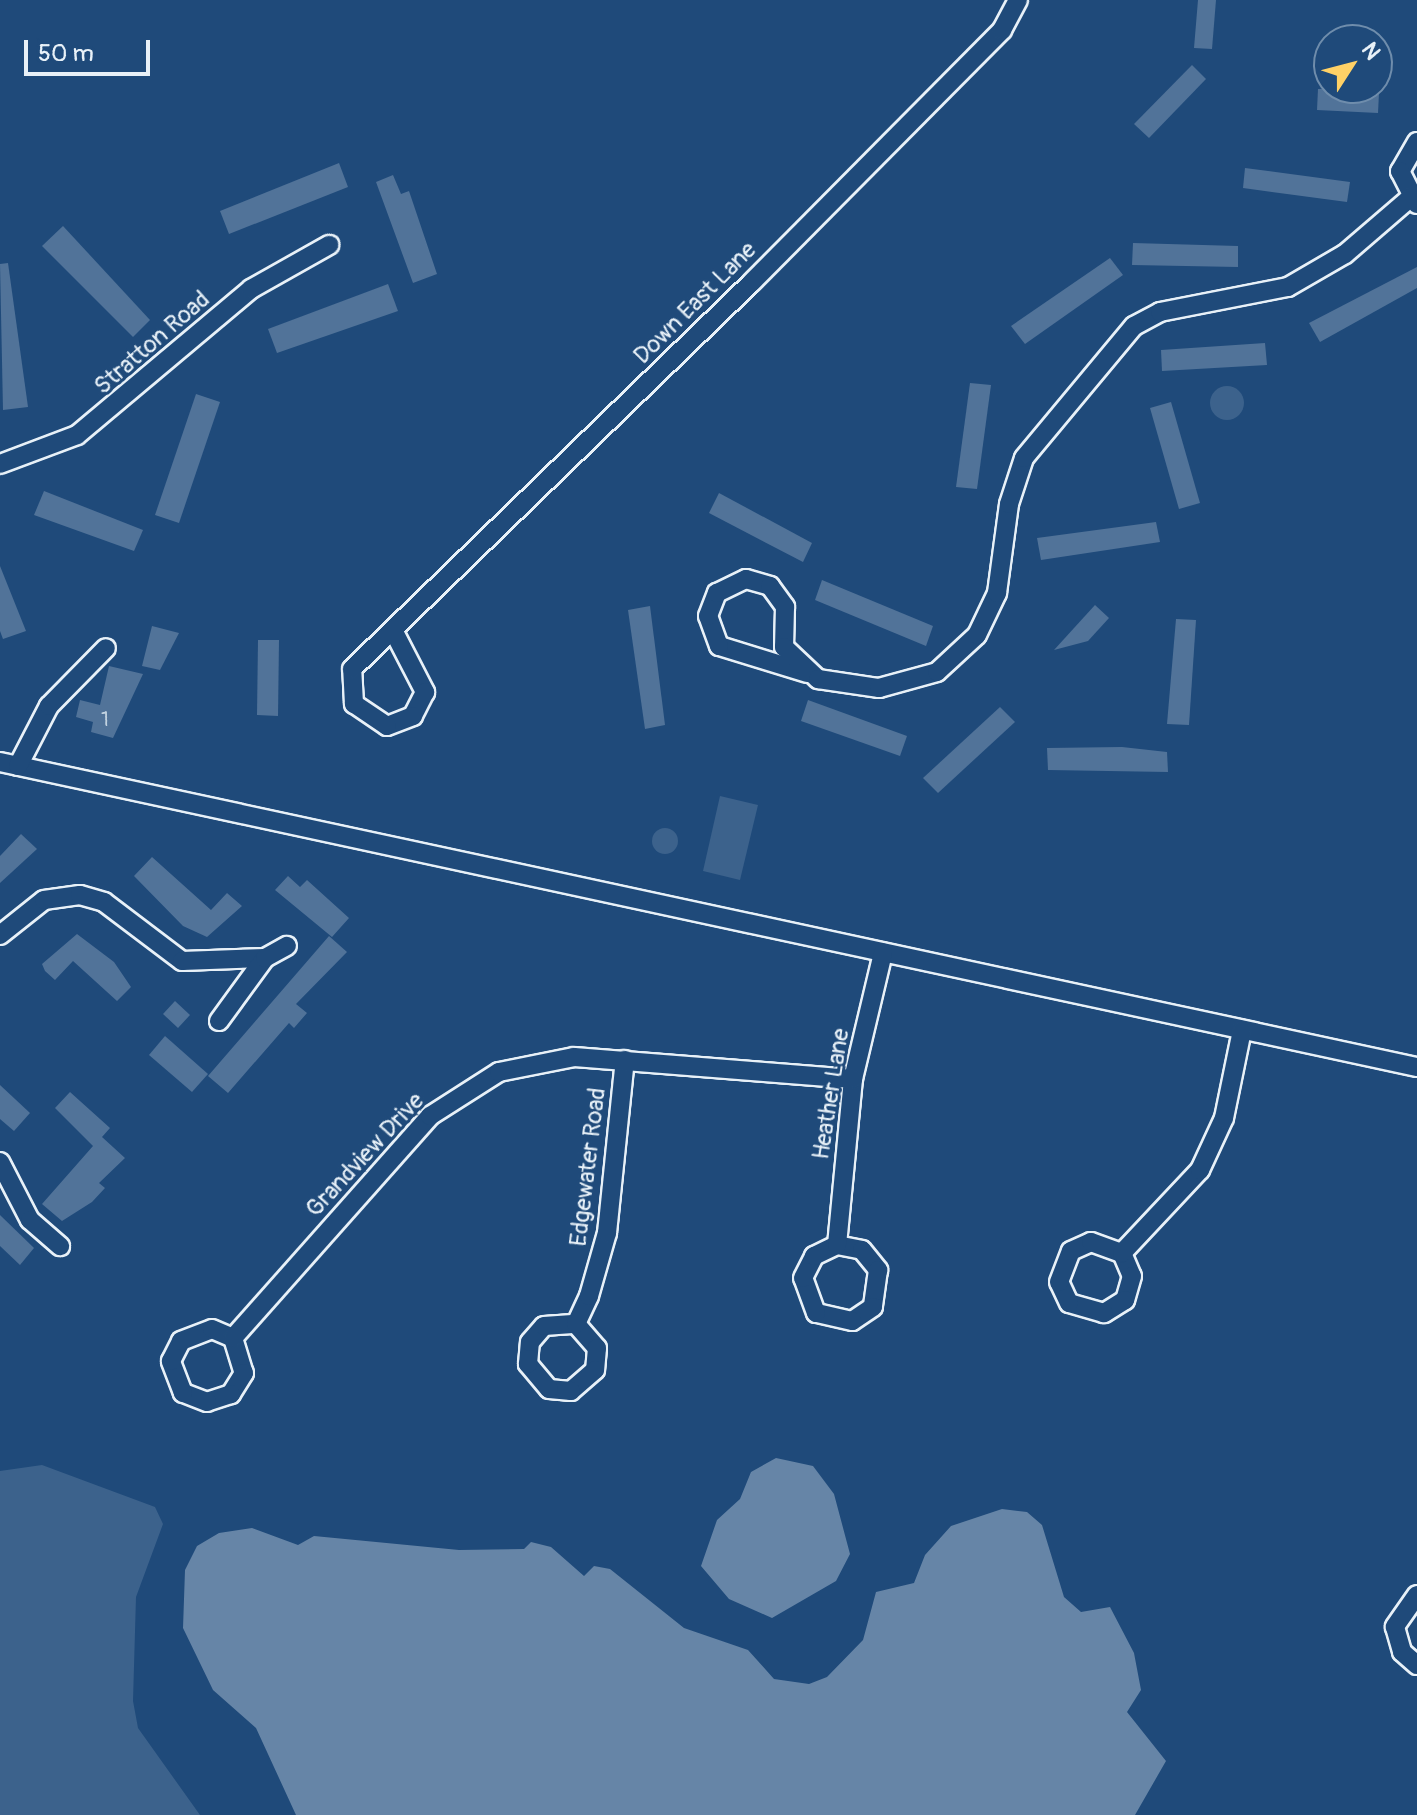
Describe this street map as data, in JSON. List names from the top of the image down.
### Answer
{
  "streets": {
    "street": [
      "Down East Lane",
      "Stratton Road",
      "Heather Lane",
      "Grandview Drive",
      "Edgewater Road"
    ]
  },
  "crossings": [
    ["Heather Lane", "Grandview Drive"],
    ["Grandview Drive", "Edgewater Road"]
  ],
  "house_numbers": ["1"],
  "scale_bar": "50 m",
  "north": "top right"
}
